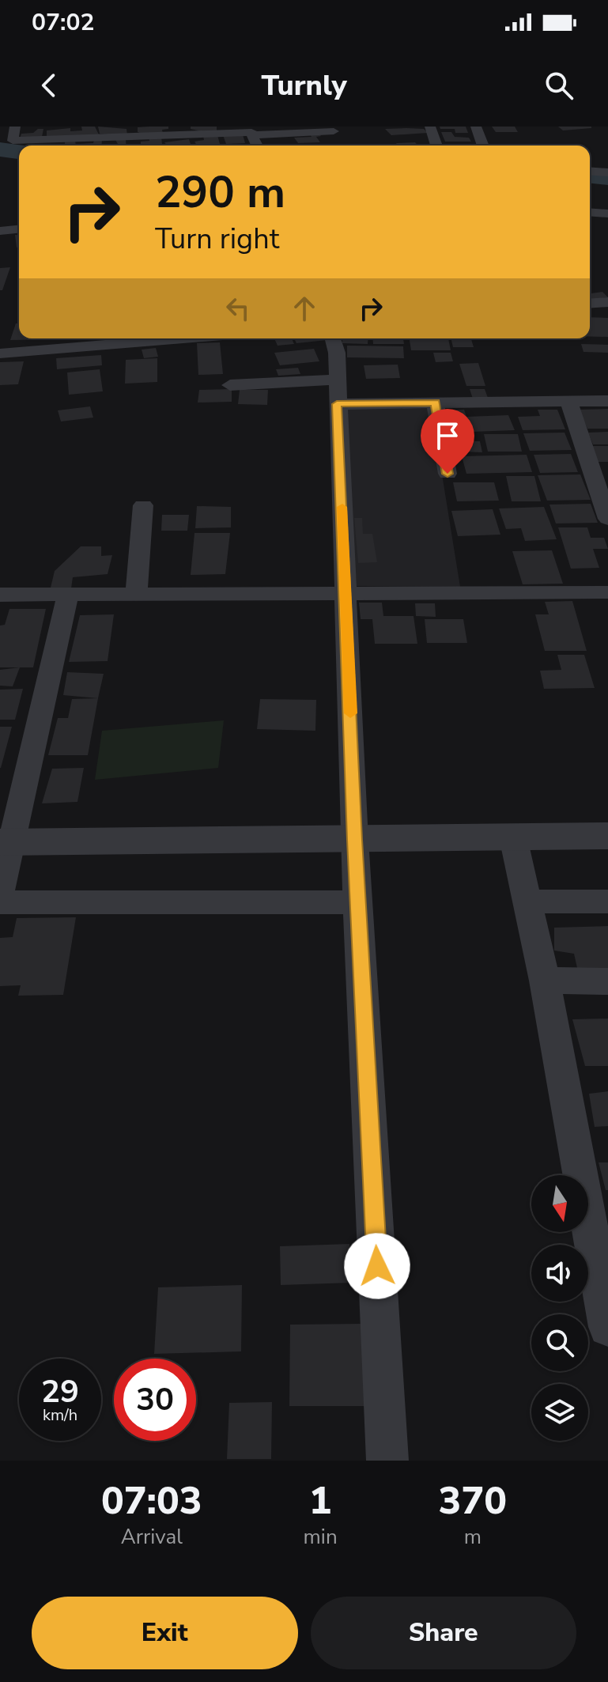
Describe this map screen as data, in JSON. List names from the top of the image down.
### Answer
{
  "north": "bottom",
  "page": {
    "status": "07:02",
    "header": "Turnly",
    "turn": ["290 m", "Turn right"],
    "speed": "29 km/h",
    "limit": "30",
    "eta": [
      "07:03",
      "Arrival",
      "1",
      "min",
      "370",
      "m"
    ],
    "buttons": ["Exit", "Share"]
  }
}
